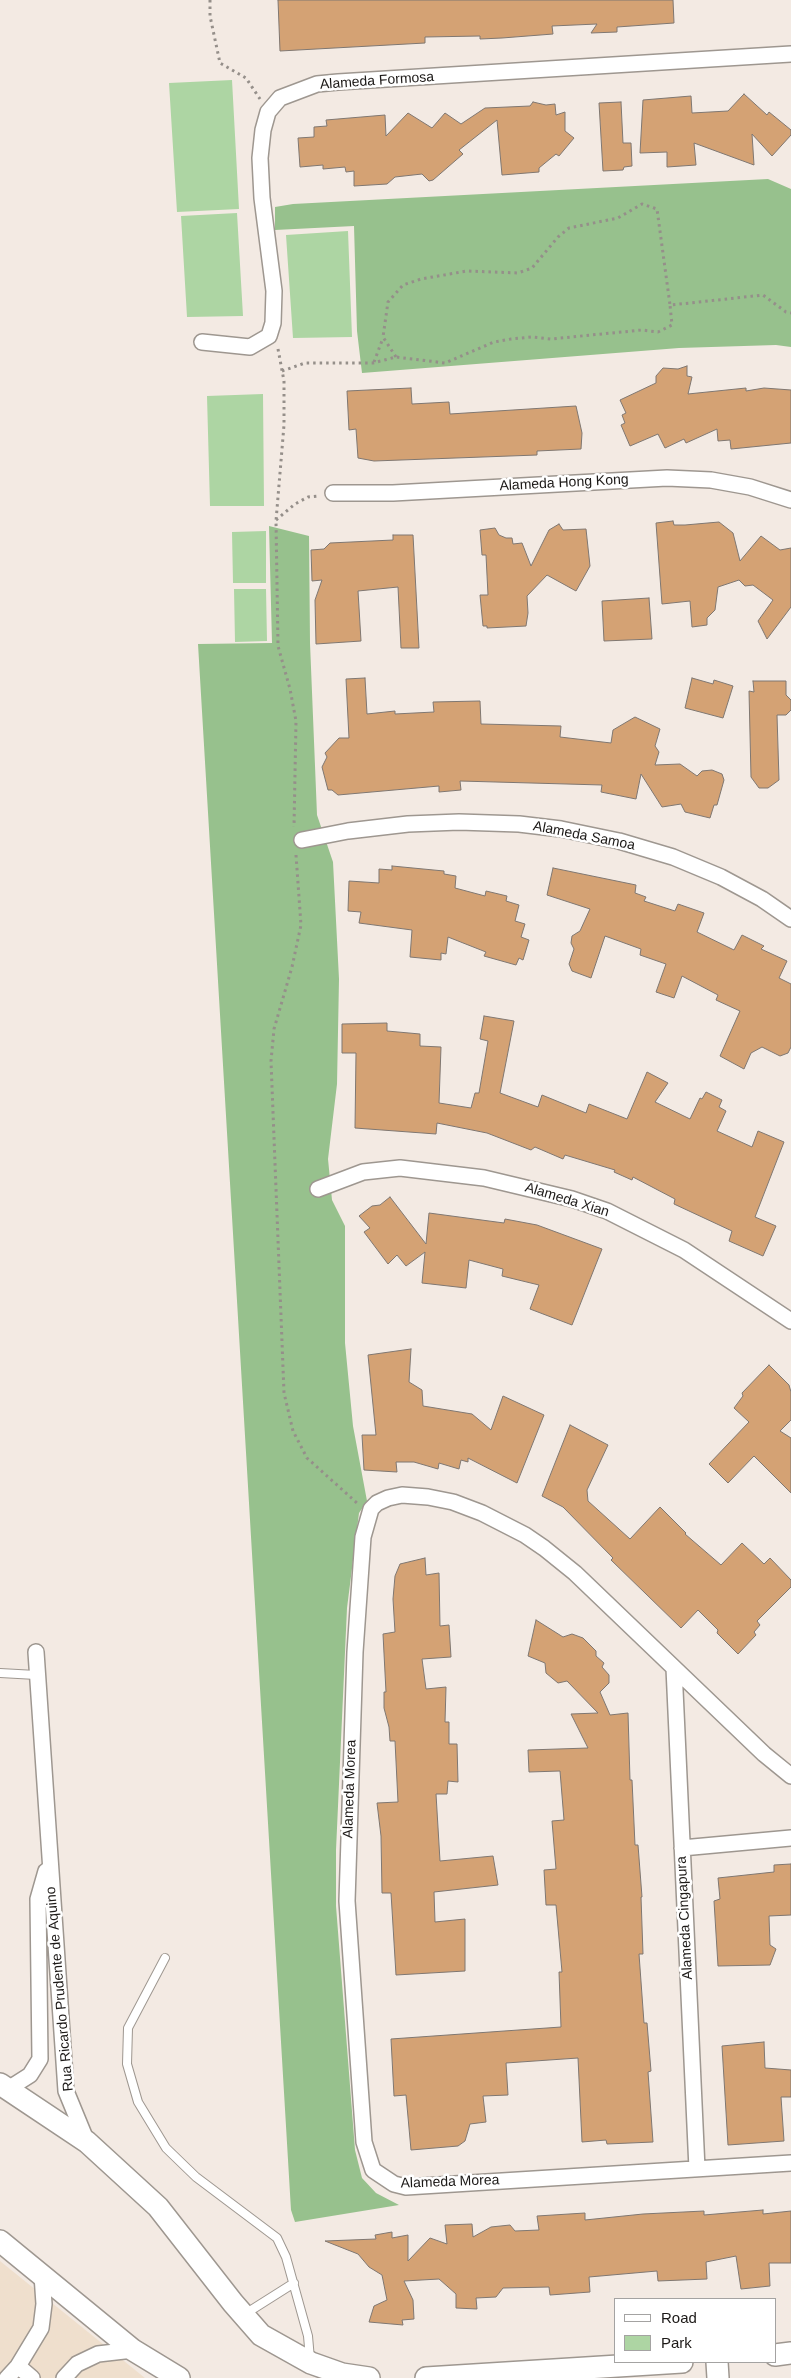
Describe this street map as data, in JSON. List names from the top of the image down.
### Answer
{
  "streets": {
    "street": [
      "Alameda Formosa",
      "Alameda Hong Kong",
      "Alameda Samoa",
      "Alameda Xian",
      "Alameda Morea",
      "Alameda Cingapura",
      "Rua Ricardo Prudente de Aquino"
    ]
  },
  "crossings": [
    ["Alameda Morea", "Alameda Cingapura"]
  ],
  "legend": ["Road", "Park"]
}
